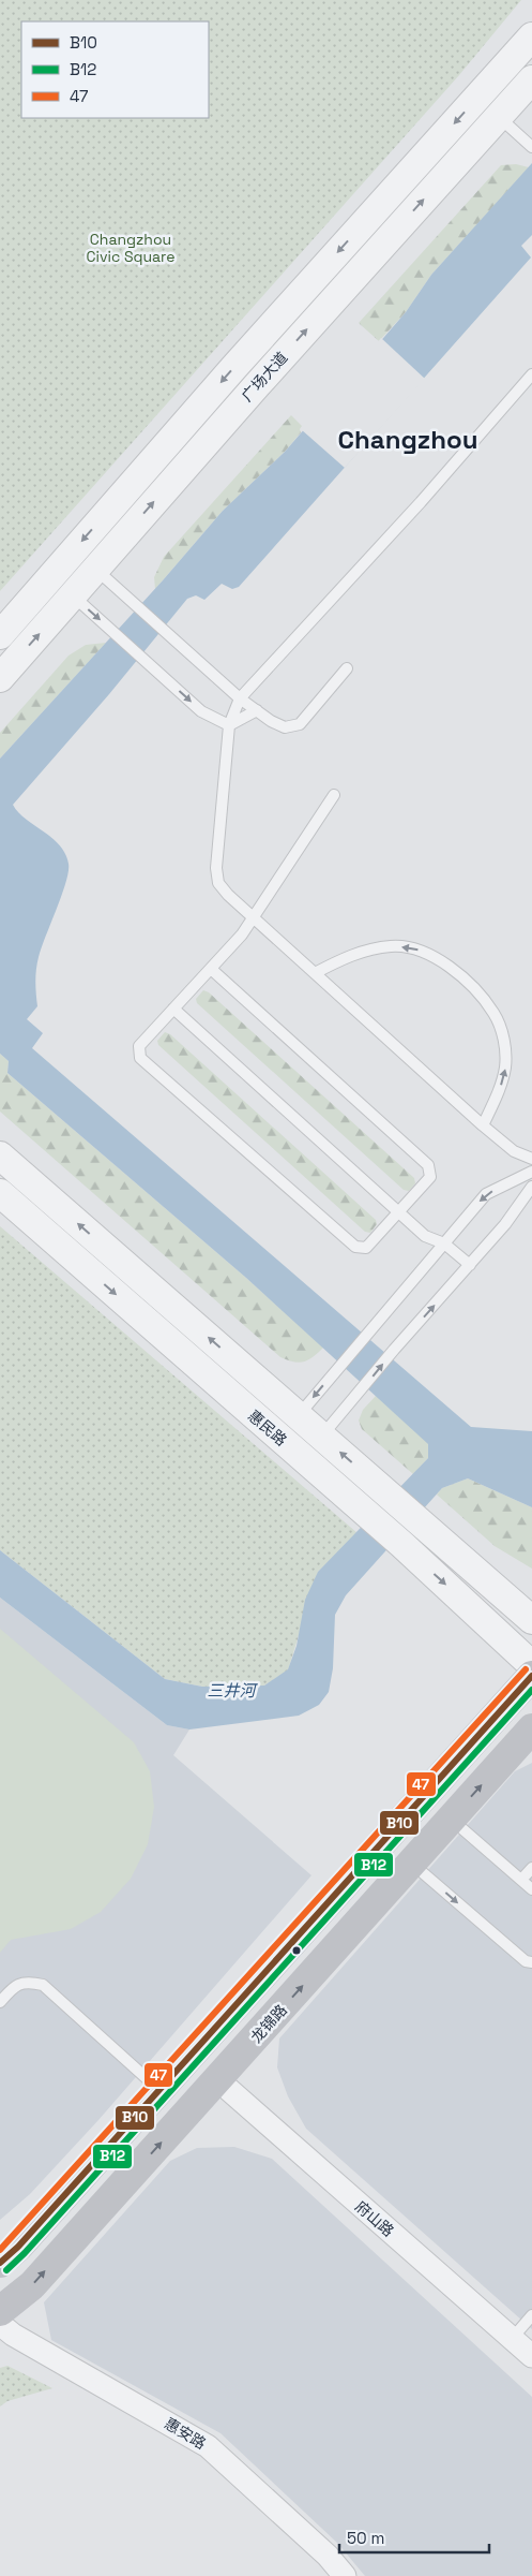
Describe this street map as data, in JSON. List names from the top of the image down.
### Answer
{
  "streets": {
    "main road": ["龙锦路"],
    "street": [
      "广场大道",
      "惠民路",
      "府山路",
      "惠安路"
    ]
  },
  "crossings": [
    ["龙锦路", "府山路"]
  ],
  "districts": ["Changzhou"],
  "water": ["三井河"],
  "parks": ["Changzhou Civic Square"],
  "lines": ["transit line 47", "transit line B10", "transit line B12"],
  "legend": ["B10", "B12", "47"],
  "scale_bar": "50 m"
}
